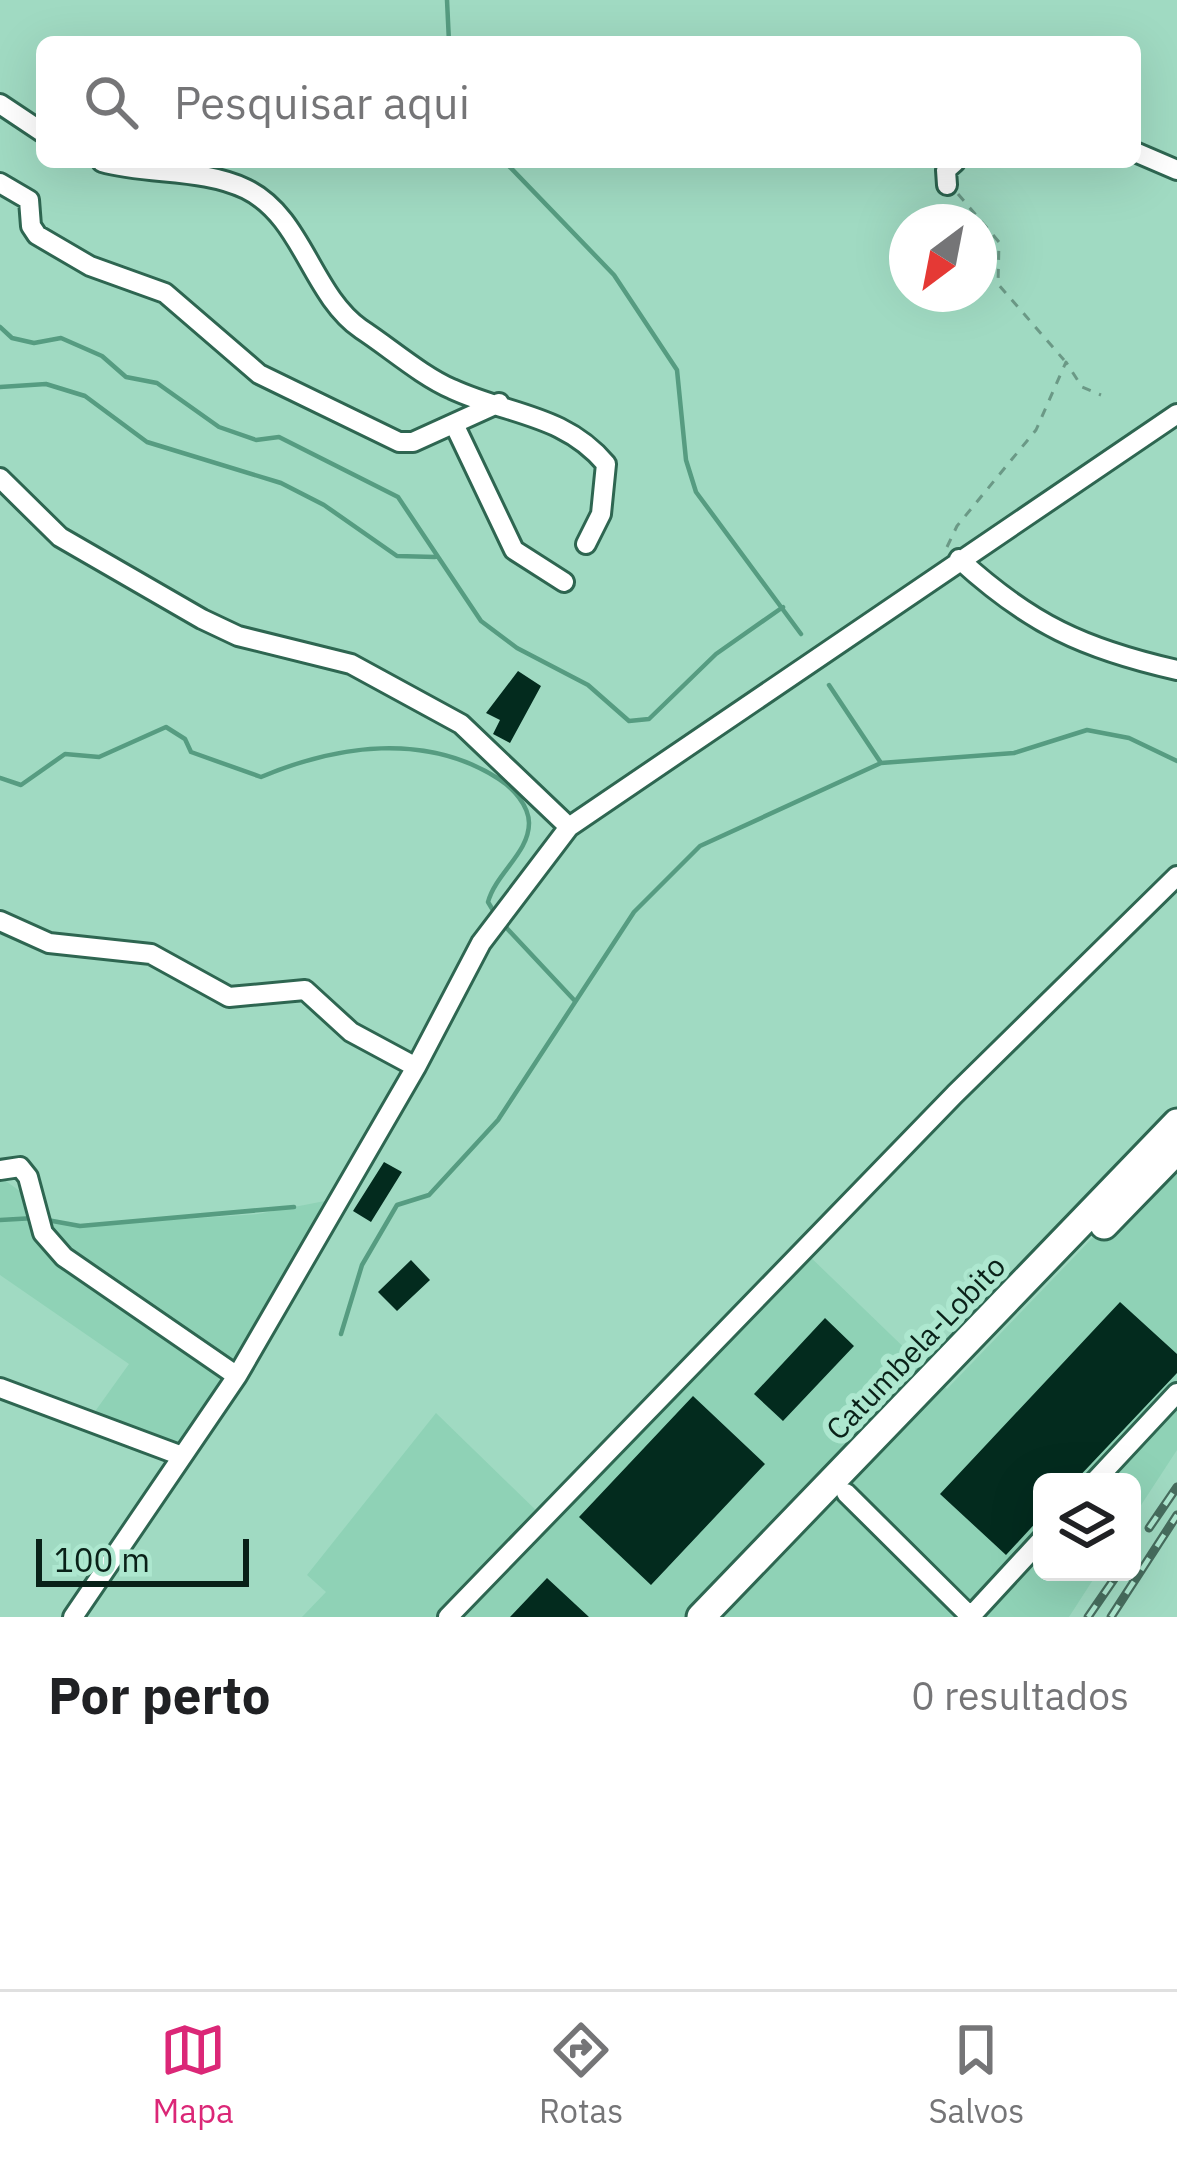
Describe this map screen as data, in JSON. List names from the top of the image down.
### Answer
{
  "streets": {
    "highway": ["Catumbela-Lobito"]
  },
  "scale_bar": "100 m",
  "north": "bottom left",
  "page": {
    "search": "Pesquisar aqui",
    "scale": "100 m",
    "heading": ["Por perto", "0 resultados"],
    "nav": ["Mapa", "Rotas", "Salvos"]
  }
}
